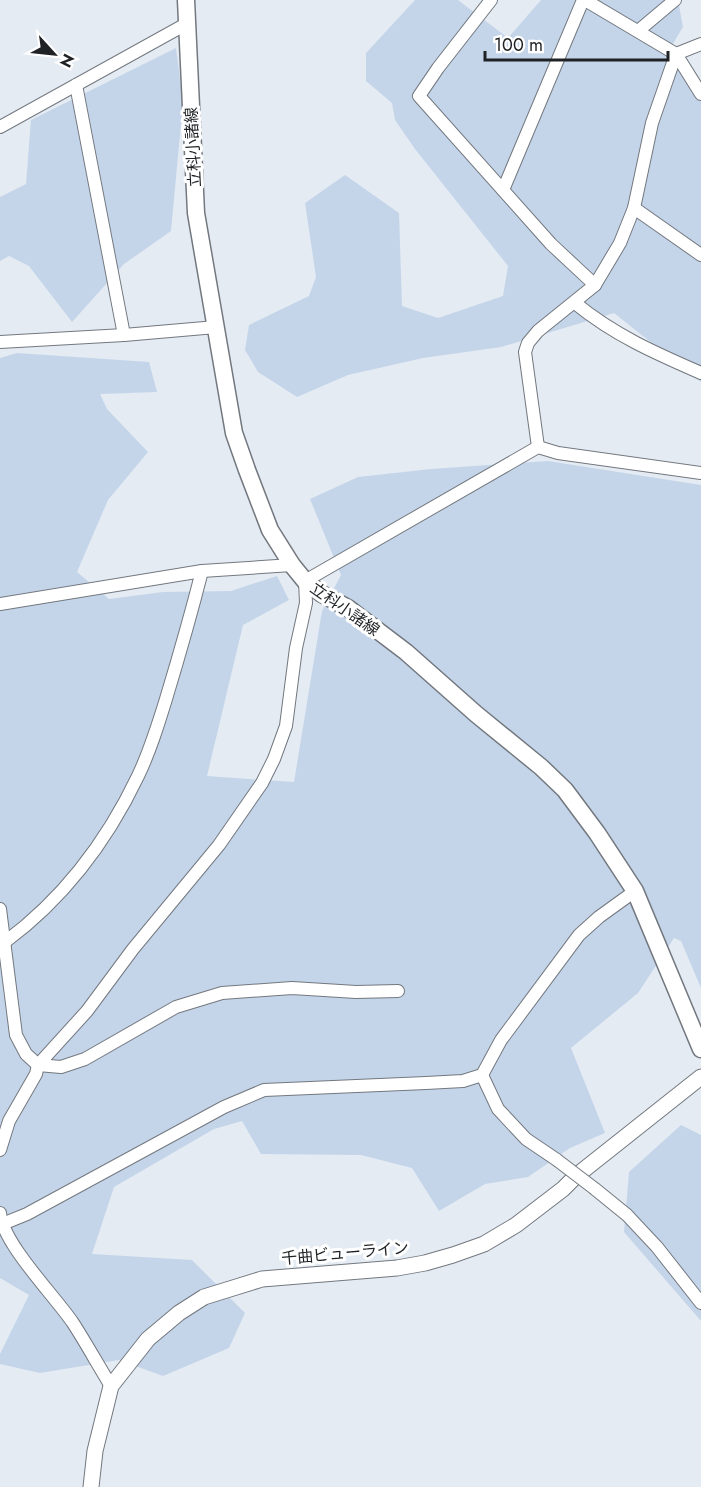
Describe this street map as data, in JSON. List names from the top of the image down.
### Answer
{
  "streets": {
    "main road": ["立科小諸線"],
    "street": ["千曲ビューライン"]
  },
  "scale_bar": "100 m",
  "north": "bottom right"
}
